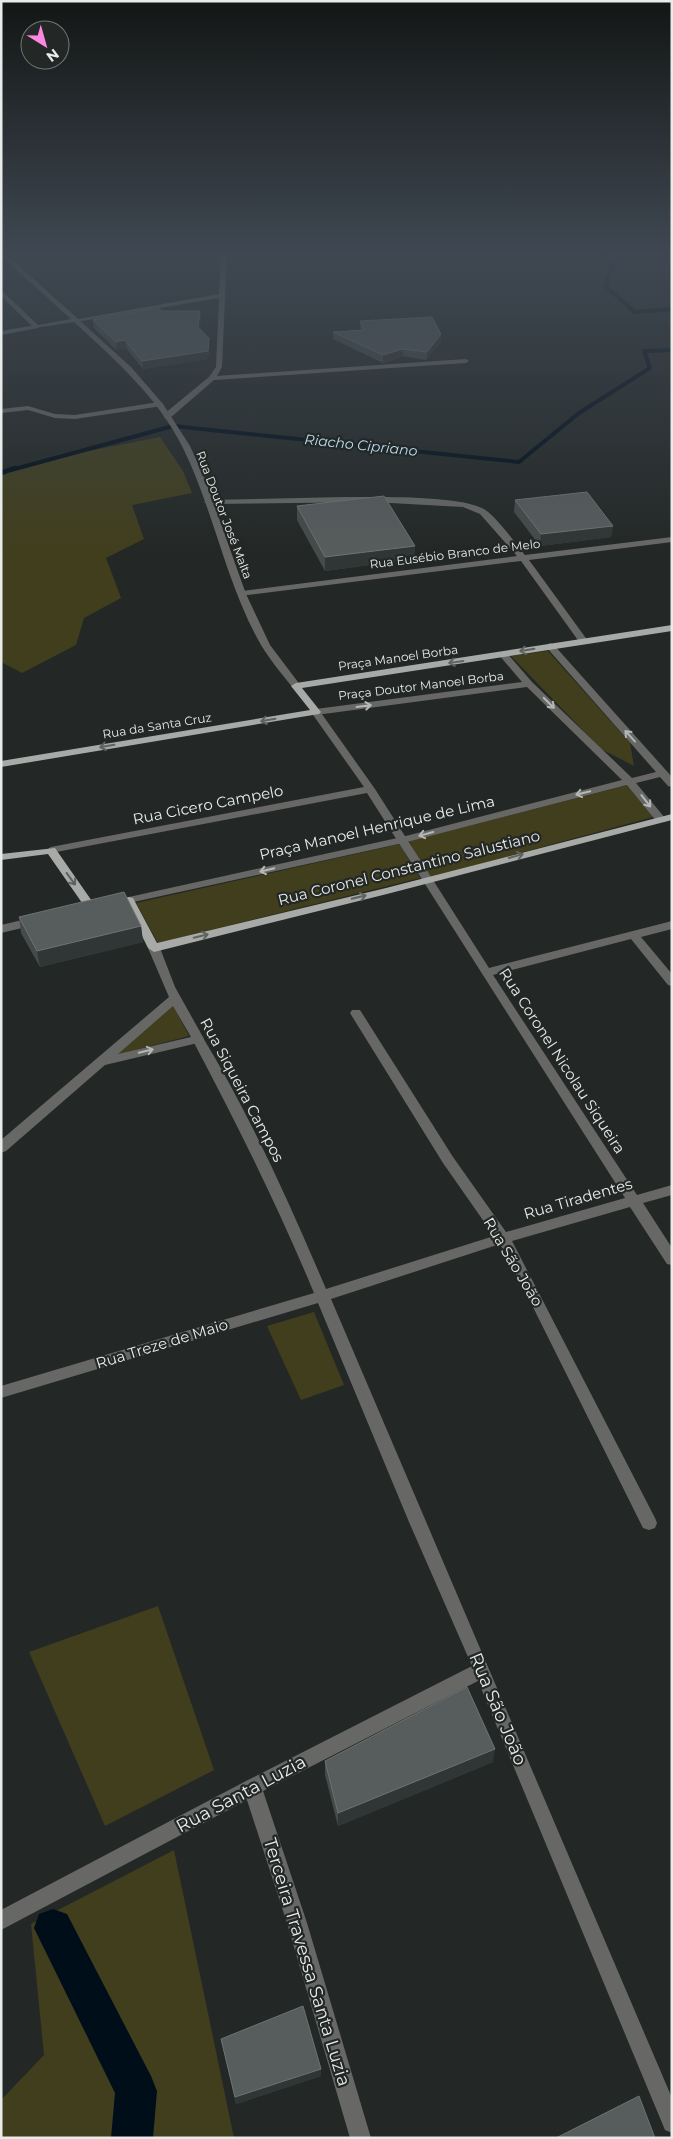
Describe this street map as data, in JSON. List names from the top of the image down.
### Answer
{
  "streets": {
    "main road": [
      "Praça Manoel Borba",
      "Rua da Santa Cruz",
      "Rua Coronel Constantino Salustiano",
      "Rua Siqueira Campos"
    ],
    "street": [
      "Rua Doutor José Malta",
      "Rua Eusébio Branco de Melo",
      "Praça Doutor Manoel Borba",
      "Rua Cicero Campelo",
      "Praça Manoel Henrique de Lima",
      "Rua Coronel Nicolau Siqueira",
      "Rua Tiradentes",
      "Rua São João",
      "Rua Treze de Maio",
      "Rua Santa Luzia",
      "Terceira Travessa Santa Luzia"
    ]
  },
  "crossings": [
    ["Rua Doutor José Malta", "Rua Eusébio Branco de Melo"],
    ["Rua Doutor José Malta", "Praça Manoel Borba"],
    ["Praça Doutor Manoel Borba", "Rua da Santa Cruz"],
    ["Praça Doutor Manoel Borba", "Rua Coronel Nicolau Siqueira"],
    ["Rua da Santa Cruz", "Rua Coronel Nicolau Siqueira"],
    ["Rua Cicero Campelo", "Rua Coronel Nicolau Siqueira"],
    ["Praça Manoel Henrique de Lima", "Rua Coronel Nicolau Siqueira"],
    ["Praça Manoel Henrique de Lima", "Rua Siqueira Campos"],
    ["Rua Coronel Constantino Salustiano", "Rua Coronel Nicolau Siqueira"],
    ["Rua Coronel Constantino Salustiano", "Rua Siqueira Campos"],
    ["Rua Coronel Nicolau Siqueira", "Rua Tiradentes"],
    ["Rua Siqueira Campos", "Rua Tiradentes"],
    ["Rua Siqueira Campos", "Rua São João"],
    ["Rua Siqueira Campos", "Rua Treze de Maio"],
    ["Rua Tiradentes", "Rua São João"],
    ["Rua Tiradentes", "Rua Treze de Maio"],
    ["Rua São João", "Rua Treze de Maio"],
    ["Rua São João", "Rua Santa Luzia"],
    ["Rua Santa Luzia", "Terceira Travessa Santa Luzia"]
  ],
  "one_way": [
    "Praça Manoel Borba",
    "Praça Doutor Manoel Borba",
    "Rua da Santa Cruz",
    "Praça Manoel Henrique de Lima",
    "Rua Coronel Constantino Salustiano"
  ],
  "water": ["Riacho Cipriano"],
  "north": "bottom right"
}
